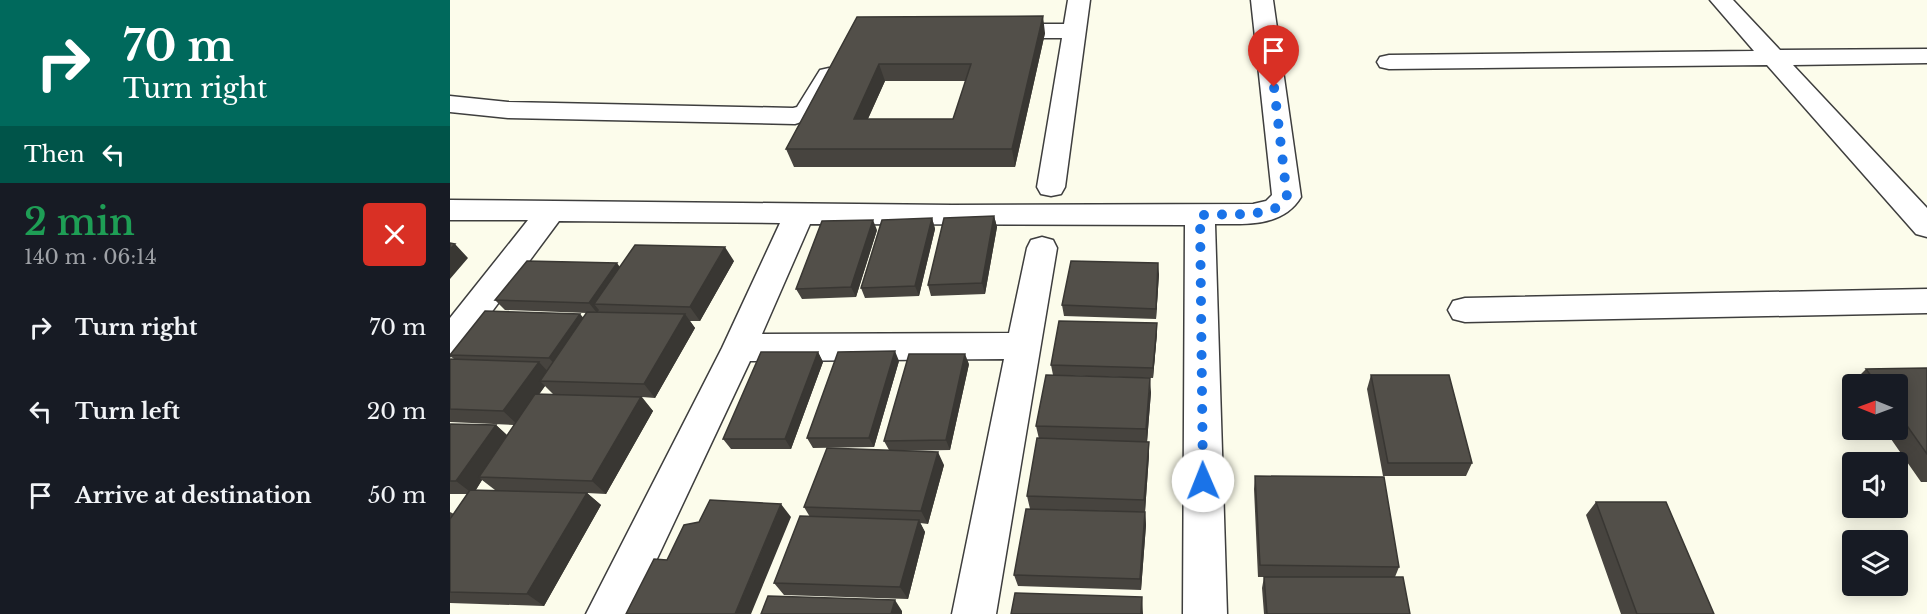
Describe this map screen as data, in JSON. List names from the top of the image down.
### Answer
{
  "north": "left",
  "page": {
    "turn": ["70 m", "Turn right"],
    "then": "Then",
    "heading": ["2 min", "140 m · 06:14"],
    "list": [
      {
        "name": "Turn right",
        "value": "70 m"
      },
      {
        "name": "Turn left",
        "value": "20 m"
      },
      {
        "name": "Arrive at destination",
        "value": "50 m"
      }
    ]
  }
}
